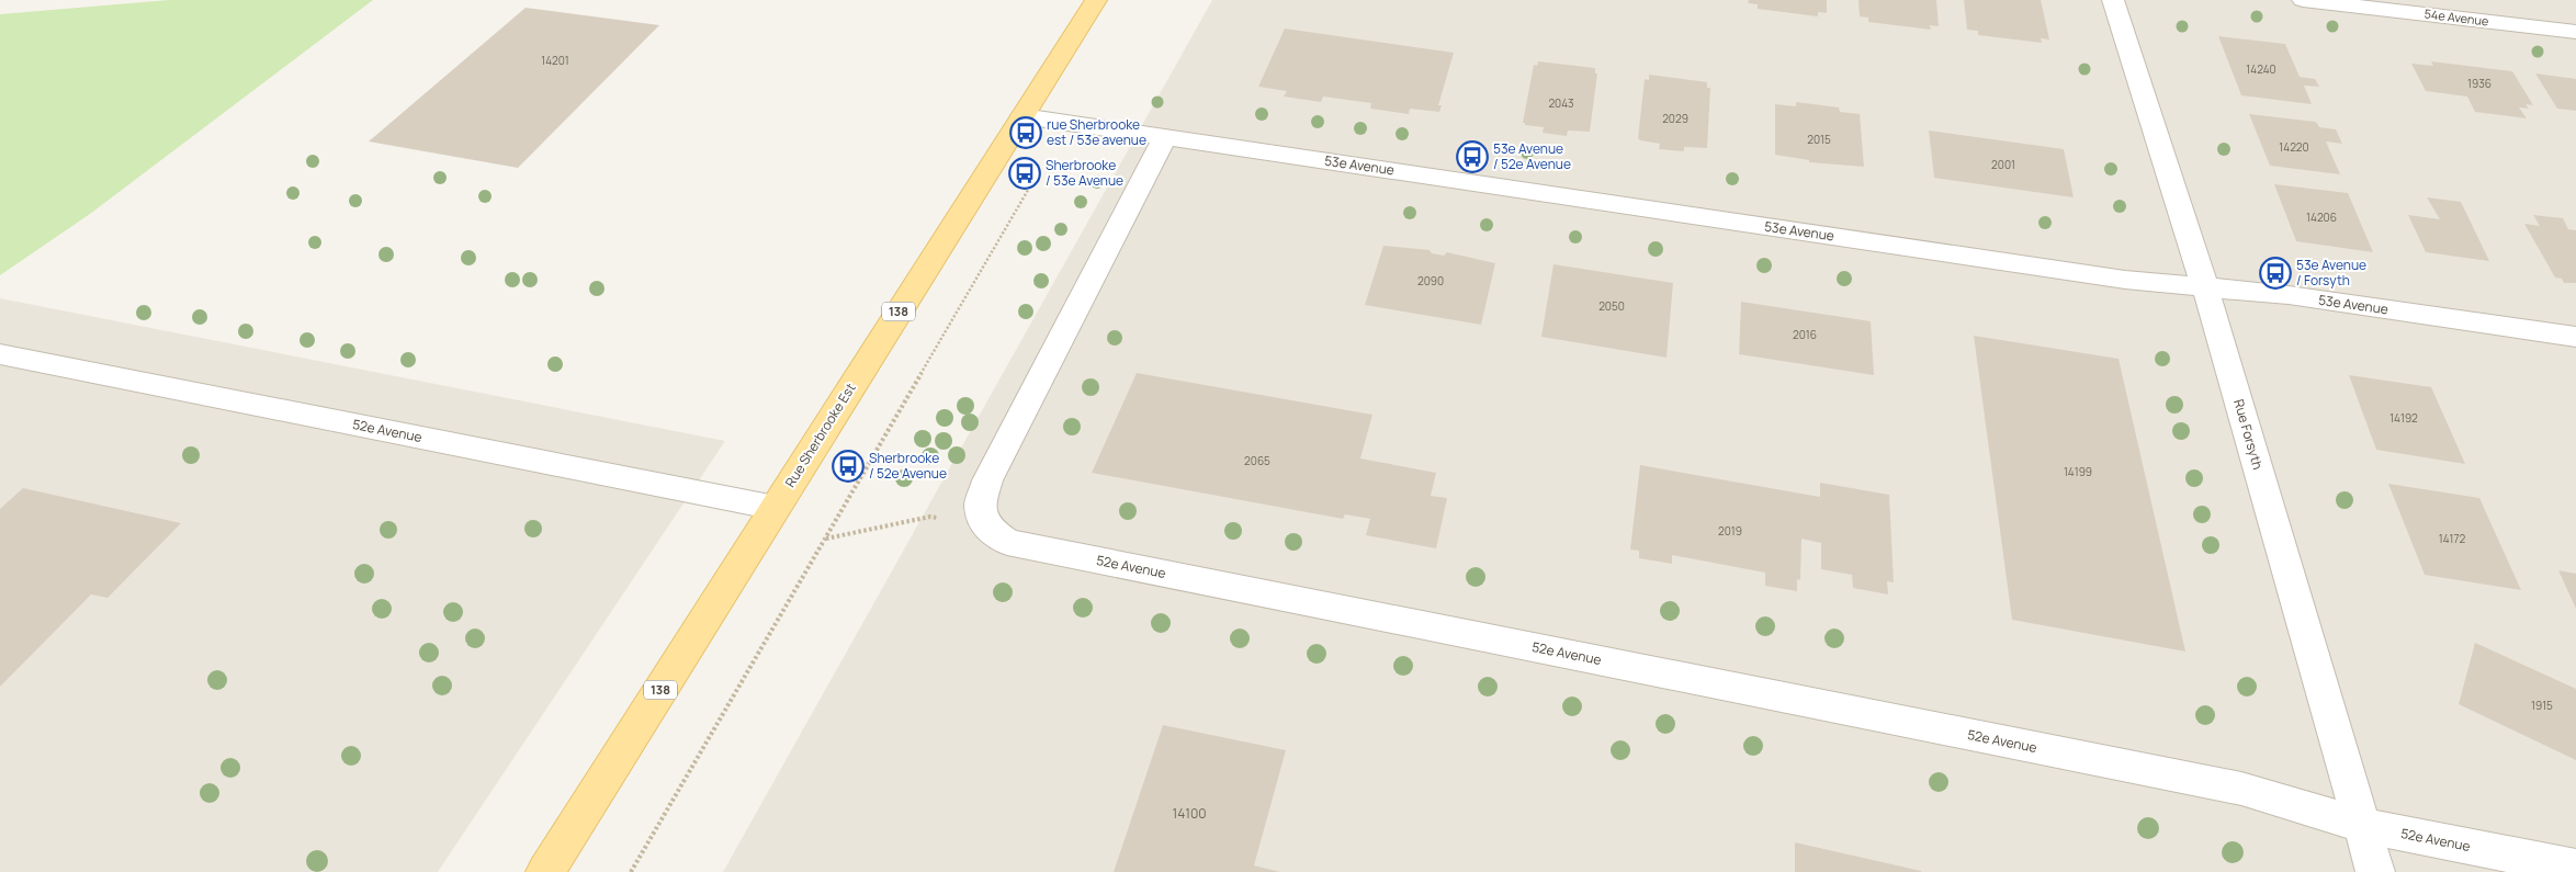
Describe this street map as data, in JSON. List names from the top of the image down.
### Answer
{
  "streets": {
    "main road": ["138", "Rue Sherbrooke Est"],
    "street": [
      "54e Avenue",
      "53e Avenue",
      "52e Avenue",
      "Rue Forsyth"
    ]
  },
  "crossings": [
    ["53e Avenue", "Rue Forsyth"],
    ["53e Avenue", "Rue Sherbrooke Est"],
    ["52e Avenue", "Rue Forsyth"],
    ["52e Avenue", "Rue Sherbrooke Est"]
  ],
  "places": {
    "bus stop": [
      "rue Sherbrooke est / 53e avenue",
      "53e Avenue / 52e Avenue",
      "Sherbrooke / 53e Avenue",
      "53e Avenue / Forsyth",
      "Sherbrooke / 52e Avenue"
    ]
  },
  "house_numbers": [
    "14201",
    "14240",
    "1936",
    "2043",
    "2029",
    "2015",
    "14220",
    "2001",
    "14206",
    "2090",
    "2050",
    "2016",
    "14192",
    "2065",
    "14199",
    "2019",
    "14172",
    "1915",
    "14100"
  ]
}
